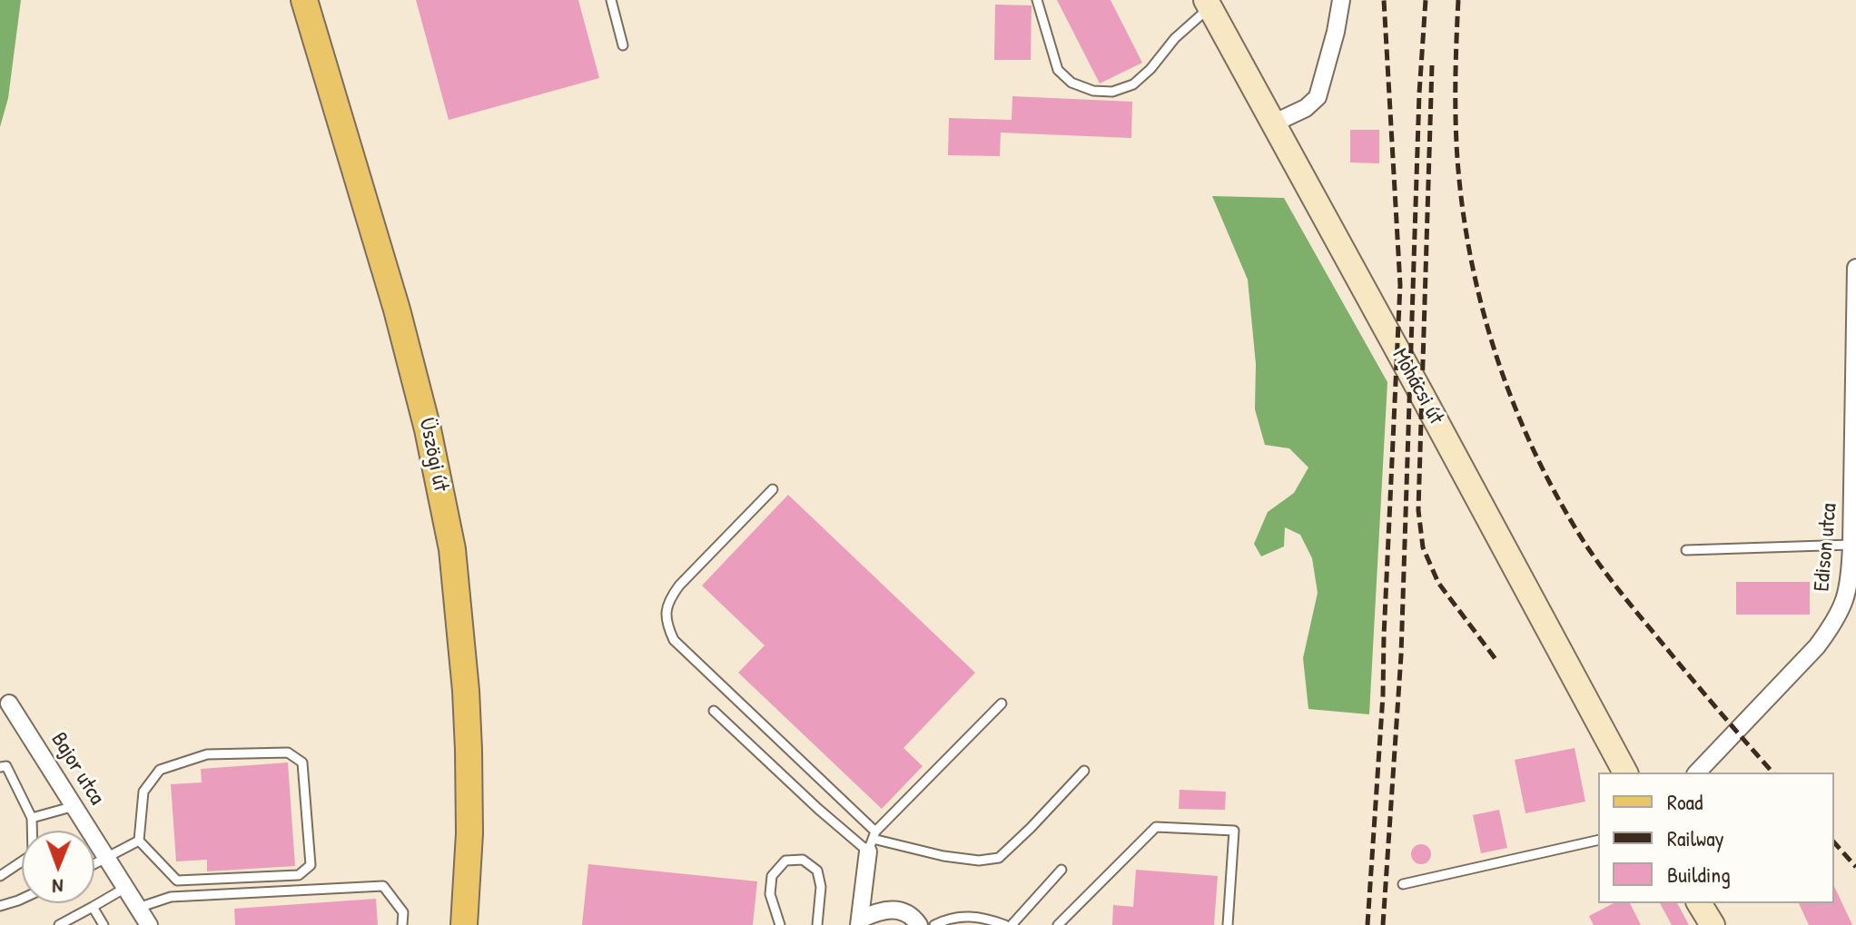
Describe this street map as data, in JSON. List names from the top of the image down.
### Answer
{
  "streets": {
    "main road": ["Mohácsi út", "Üszögi út"],
    "street": ["Edison utca", "Bajor utca"]
  },
  "legend": ["Road", "Railway", "Building"],
  "north": "bottom"
}
